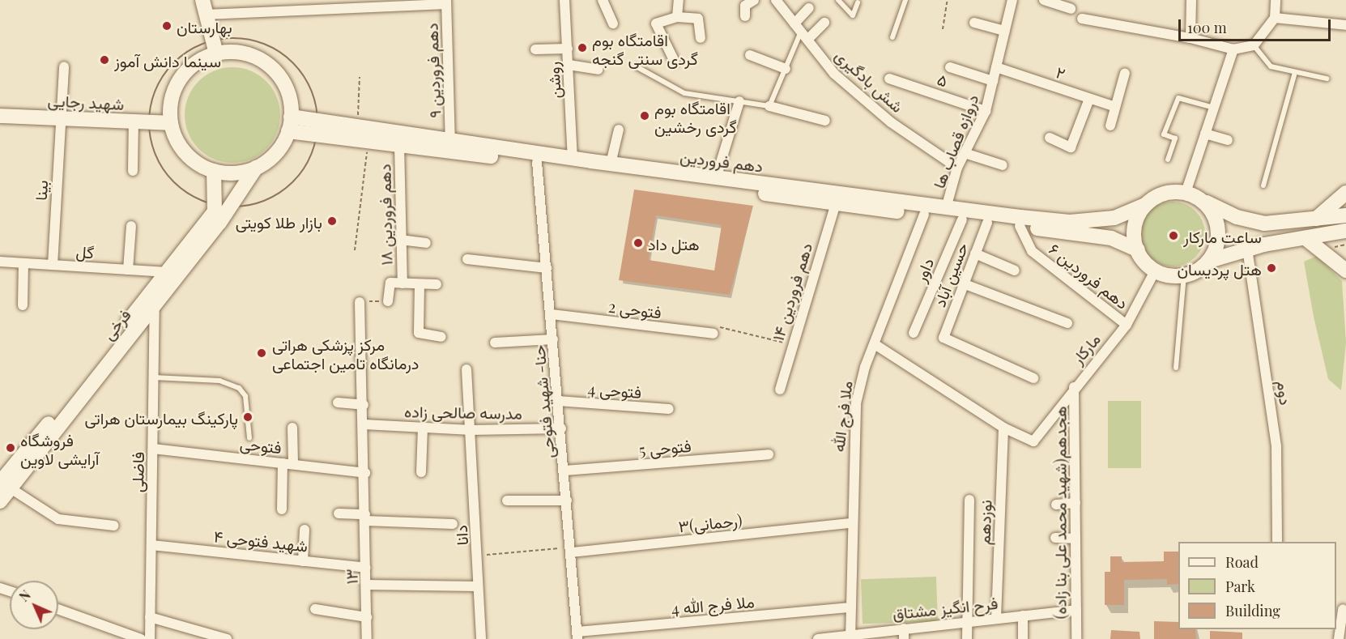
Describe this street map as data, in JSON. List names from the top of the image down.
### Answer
{
  "streets": {
    "main road": ["شهید رجایی", "دهم فروردین", "فرخی"],
    "street": [
      "دهم فروردین ۹",
      "۲",
      "۵",
      "روشن",
      "شش بادگیری",
      "دروازه قصاب ها",
      "بینا",
      "دهم فروردین ۱۸",
      "گل",
      "داور",
      "حسین آباد",
      "دهم فروردین ۶",
      "دهم فروردین ۱۴",
      "فتوحی 2",
      "مارکار",
      "فتوحی 4",
      "دوم",
      "حنا- شهید فتوحی",
      "مدرسه صالحی زاده",
      "ملا فرج الله",
      "فتوحی",
      "فتوحی 5",
      "فاضلی",
      "هجدهم(شهید محمد علی بنا زاده)",
      "۳(رحمانی)",
      "نوزدهم",
      "دانا",
      "شهید فتوحی ۴",
      "۱۳",
      "4 ملا فرج الله",
      "فرح انگیز مشتاق"
    ]
  },
  "crossings": [
    ["دهم فروردین ۹", "دهم فروردین"],
    ["۲", "دروازه قصاب ها"],
    ["۵", "دروازه قصاب ها"],
    ["روشن", "دهم فروردین"],
    ["شش بادگیری", "دروازه قصاب ها"],
    ["شهید رجایی", "دهم فروردین"],
    ["شهید رجایی", "بینا"],
    ["شهید رجایی", "فرخی"],
    ["دروازه قصاب ها", "دهم فروردین"],
    ["دهم فروردین", "دهم فروردین ۱۸"],
    ["دهم فروردین", "داور"],
    ["دهم فروردین", "حسین آباد"],
    ["دهم فروردین", "دهم فروردین ۶"],
    ["دهم فروردین", "دهم فروردین ۱۴"],
    ["دهم فروردین", "فرخی"],
    ["دهم فروردین", "مارکار"],
    ["دهم فروردین", "حنا- شهید فتوحی"],
    ["دهم فروردین", "ملا فرج الله"],
    ["بینا", "گل"],
    ["گل", "فرخی"],
    ["دهم فروردین ۶", "مارکار"],
    ["فتوحی 2", "حنا- شهید فتوحی"],
    ["فرخی", "فاضلی"],
    ["مارکار", "هجدهم(شهید محمد علی بنا زاده)"],
    ["مارکار", "نوزدهم"],
    ["فتوحی 4", "حنا- شهید فتوحی"],
    ["حنا- شهید فتوحی", "مدرسه صالحی زاده"],
    ["حنا- شهید فتوحی", "فتوحی 5"],
    ["حنا- شهید فتوحی", "۳(رحمانی)"],
    ["حنا- شهید فتوحی", "4 ملا فرج الله"],
    ["مدرسه صالحی زاده", "دانا"],
    ["مدرسه صالحی زاده", "۱۳"],
    ["ملا فرج الله", "۳(رحمانی)"],
    ["ملا فرج الله", "4 ملا فرج الله"],
    ["ملا فرج الله", "فرح انگیز مشتاق"],
    ["فتوحی", "فاضلی"],
    ["فتوحی", "۱۳"],
    ["فاضلی", "شهید فتوحی ۴"],
    ["هجدهم(شهید محمد علی بنا زاده)", "فرح انگیز مشتاق"],
    ["نوزدهم", "فرح انگیز مشتاق"],
    ["شهید فتوحی ۴", "۱۳"]
  ],
  "places": [
    "بهارستان",
    "اقامتگاه بوم گردی سنتی گنجه",
    "سینما دانش آموز",
    "اقامتگاه بوم گردی رخشین",
    "بازار طلا کویتی",
    "ساعت مارکار",
    "هتل داد",
    "هتل پردیسان",
    "مرکز پزشکی هراتی درمانگاه تامین اجتماعی",
    "پارکینگ بیمارستان هراتی",
    "فروشگاه آرایشی لاوین"
  ],
  "legend": ["Road", "Park", "Building"],
  "scale_bar": "100 m",
  "north": "top left"
}
